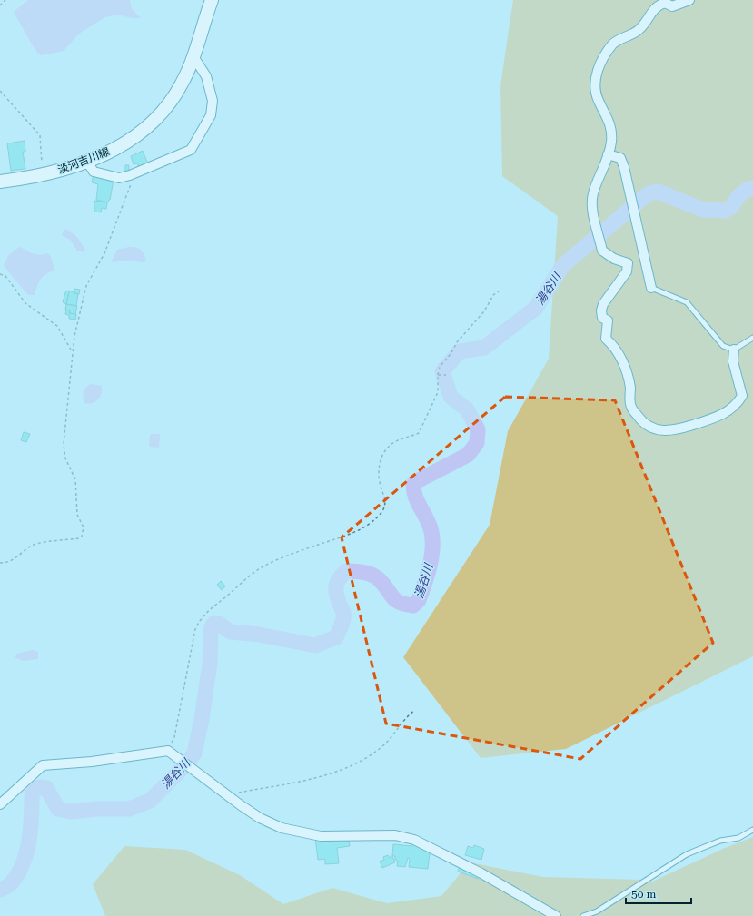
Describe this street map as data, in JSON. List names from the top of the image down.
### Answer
{
  "streets": {
    "main road": ["淡河吉川線"]
  },
  "water": ["湯谷川"],
  "scale_bar": "50 m"
}
